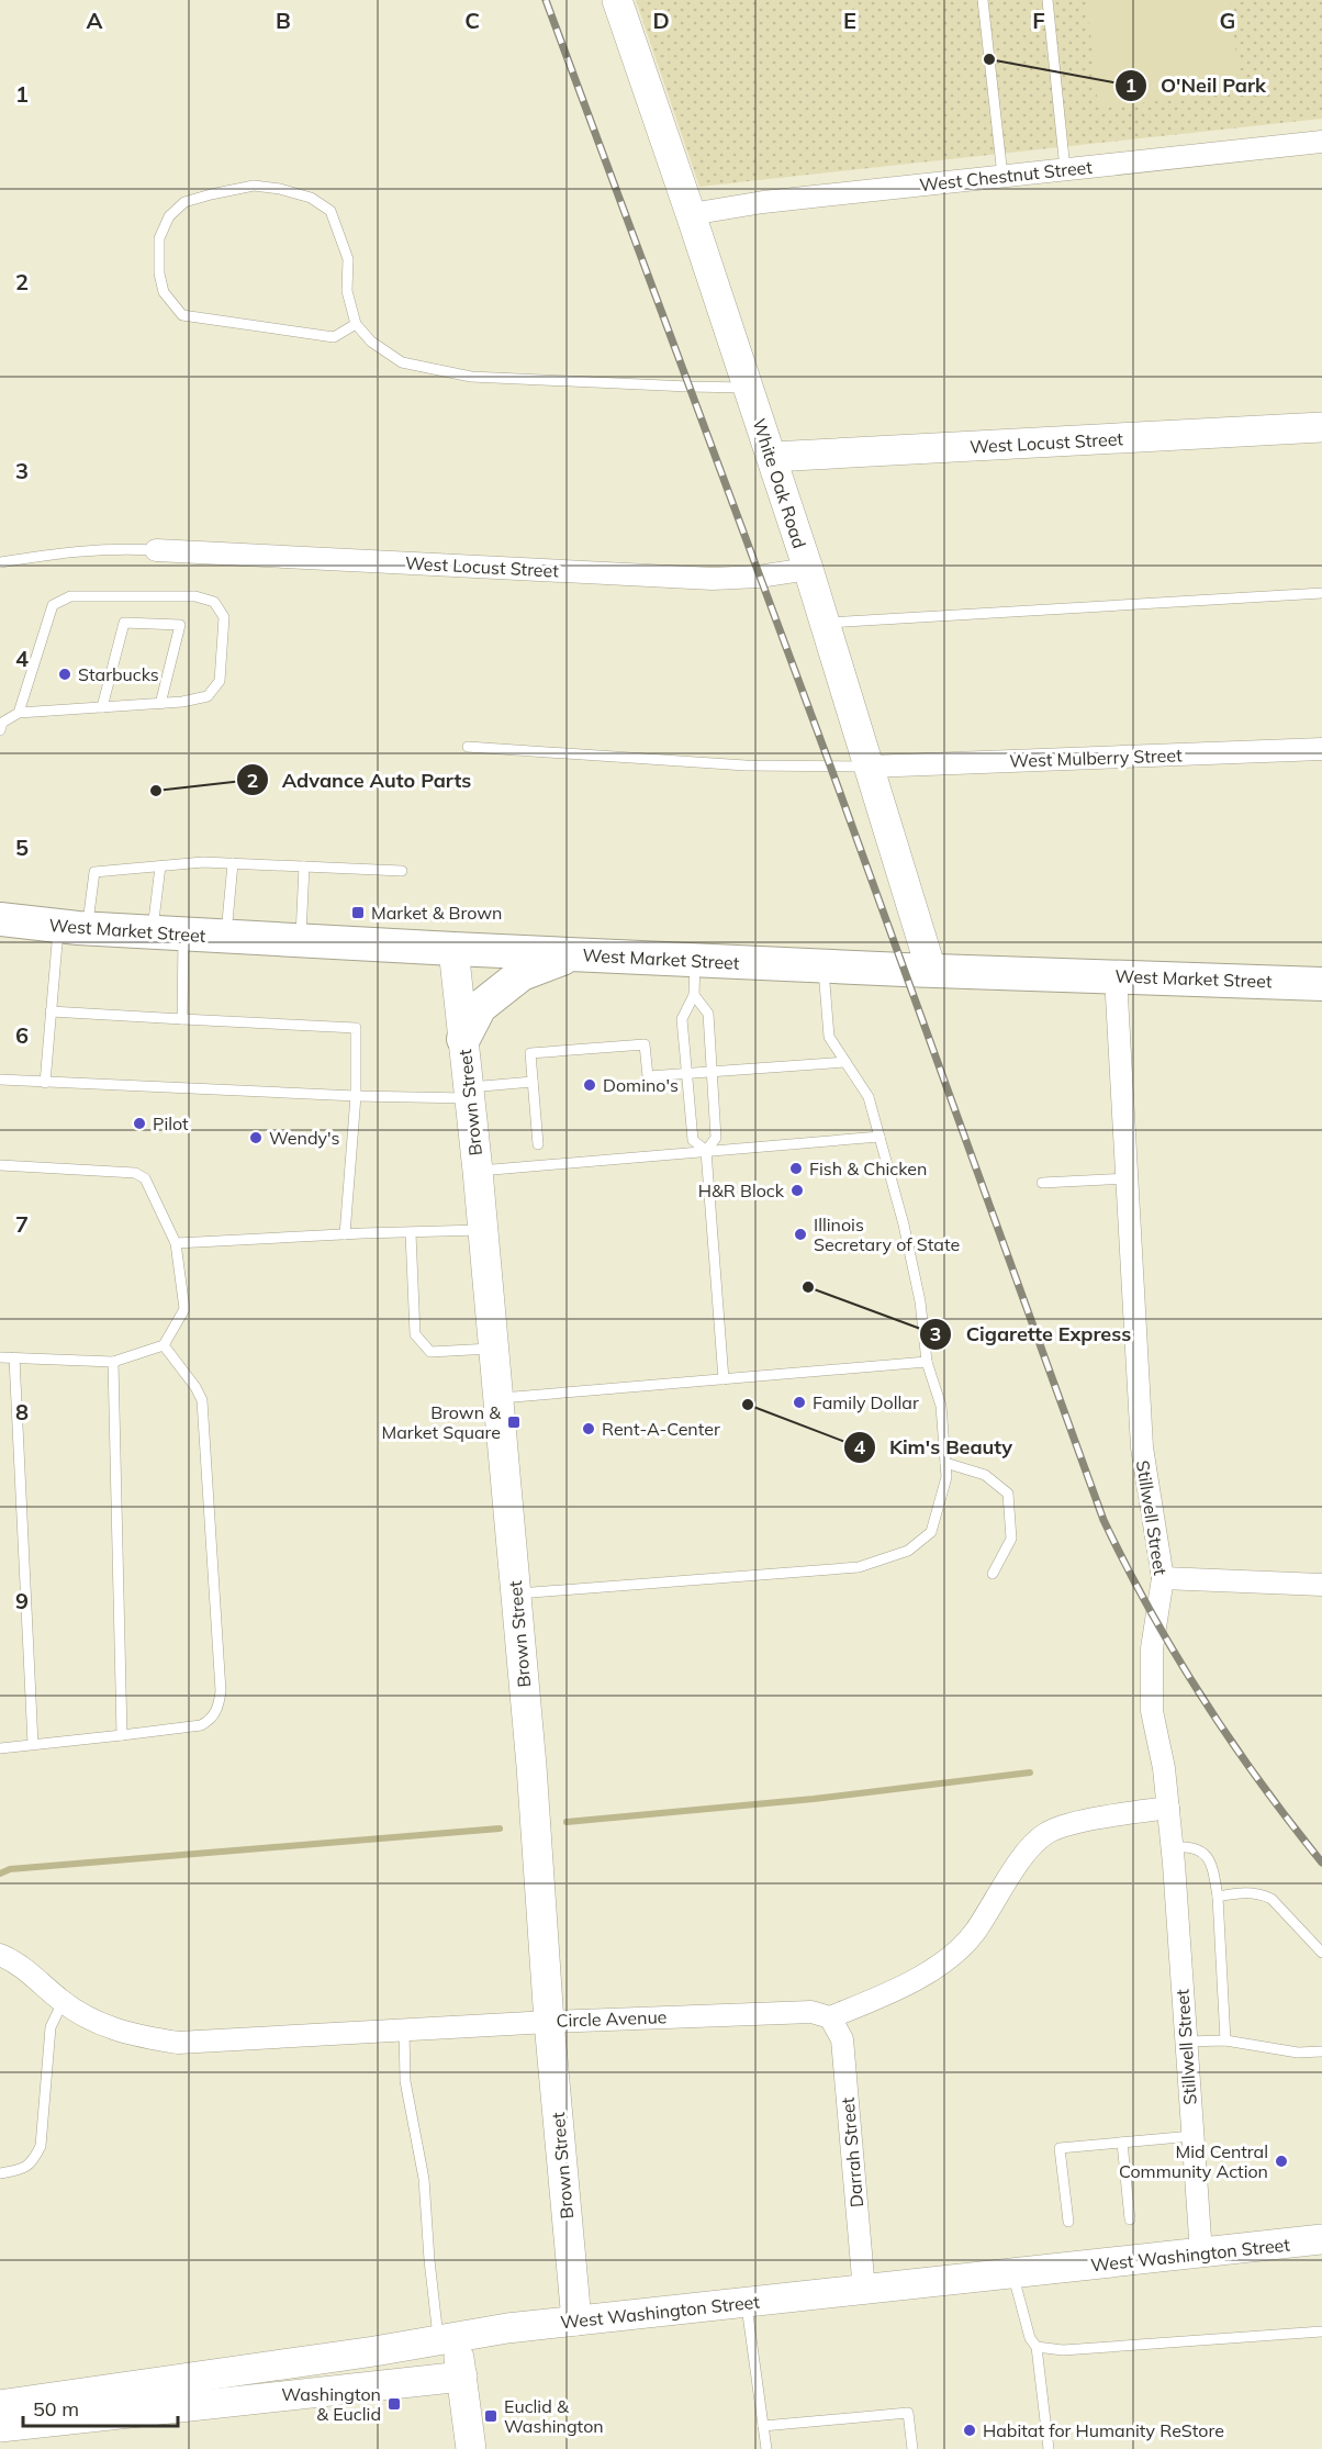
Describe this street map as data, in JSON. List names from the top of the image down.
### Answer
{
  "streets": {
    "main road": ["West Market Street"],
    "street": [
      "West Chestnut Street",
      "West Locust Street",
      "White Oak Road",
      "West Mulberry Street",
      "Brown Street",
      "Stillwell Street",
      "Circle Avenue",
      "Darrah Street",
      "West Washington Street"
    ]
  },
  "crossings": [
    ["West Chestnut Street", "White Oak Road"],
    ["West Locust Street", "White Oak Road"],
    ["White Oak Road", "West Mulberry Street"],
    ["White Oak Road", "West Market Street"],
    ["West Market Street", "Brown Street"],
    ["West Market Street", "Stillwell Street"],
    ["Brown Street", "Circle Avenue"],
    ["Brown Street", "West Washington Street"],
    ["Stillwell Street", "West Washington Street"],
    ["Circle Avenue", "Darrah Street"],
    ["Darrah Street", "West Washington Street"]
  ],
  "places": {
    "other": [
      "O'Neil Park",
      "Starbucks",
      "Advance Auto Parts",
      "Domino's",
      "Pilot",
      "Wendy's",
      "Fish & Chicken",
      "H&R Block",
      "Illinois Secretary of State",
      "Cigarette Express",
      "Family Dollar",
      "Kim's Beauty",
      "Rent-A-Center",
      "Mid Central Community Action",
      "Habitat for Humanity ReStore"
    ],
    "transit": [
      "Market & Brown",
      "Brown & Market Square",
      "Washington & Euclid",
      "Euclid & Washington"
    ]
  },
  "scale_bar": "50 m",
  "grid": {
    "columns": [
      "A",
      "B",
      "C",
      "D",
      "E",
      "F",
      "G"
    ],
    "rows": [
      "1",
      "2",
      "3",
      "4",
      "5",
      "6",
      "7",
      "8",
      "9"
    ]
  }
}
